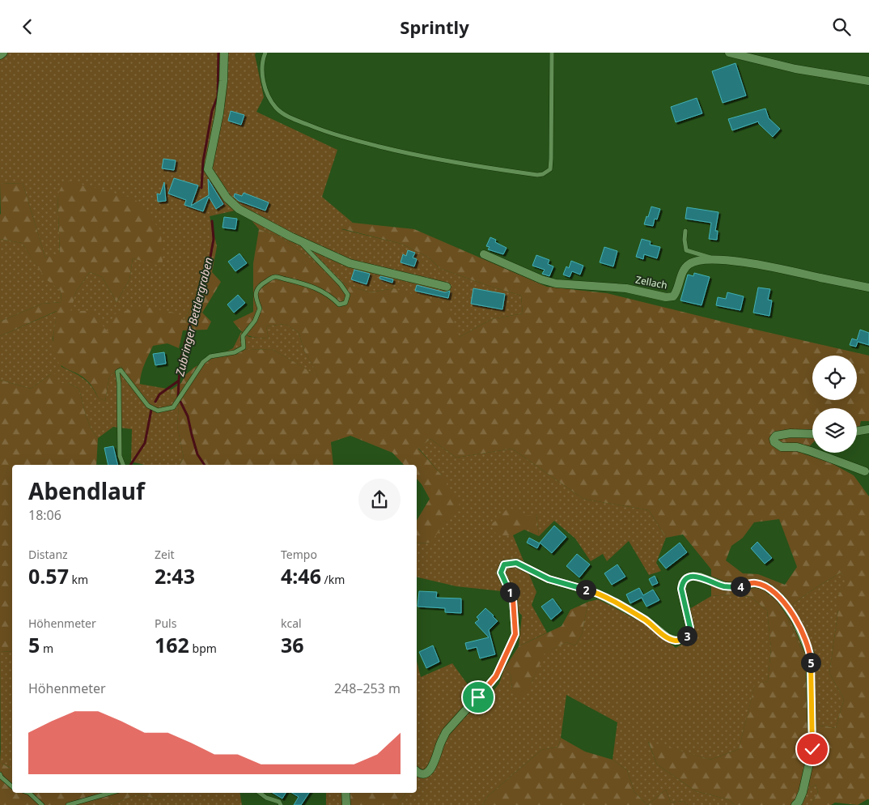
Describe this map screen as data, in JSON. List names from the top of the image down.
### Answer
{
  "streets": {
    "street": ["Zellach"]
  },
  "water": ["Zubringer Bettlergraben"],
  "page": {
    "header": "Sprintly",
    "heading": ["Abendlauf", "18:06"],
    "stats": [
      ["Distanz", "0.57 km"],
      ["Zeit", "2:43"],
      ["Tempo", "4:46 /km"],
      ["Höhenmeter", "5 m"],
      ["Puls", "162 bpm"],
      ["kcal", "36"]
    ],
    "pins": [
      "4",
      "2",
      "1",
      "3",
      "5"
    ],
    "chart": ["Höhenmeter", "248–253 m"]
  }
}
